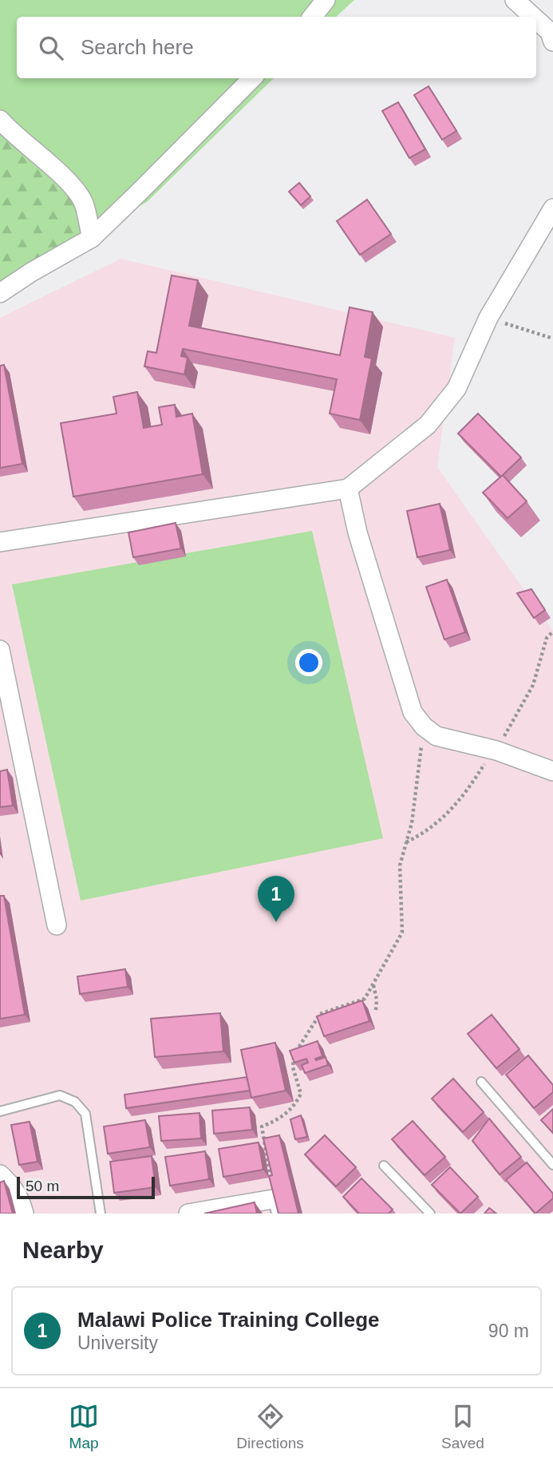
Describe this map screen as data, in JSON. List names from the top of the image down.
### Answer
{
  "scale_bar": "50 m",
  "page": {
    "search": "Search here",
    "pins": "1",
    "scale": "50 m",
    "heading": "Nearby",
    "list": [
      {
        "mark": "1",
        "name": "Malawi Police Training College",
        "note": "University",
        "value": "90 m"
      }
    ],
    "nav": ["Map", "Directions", "Saved"]
  }
}
